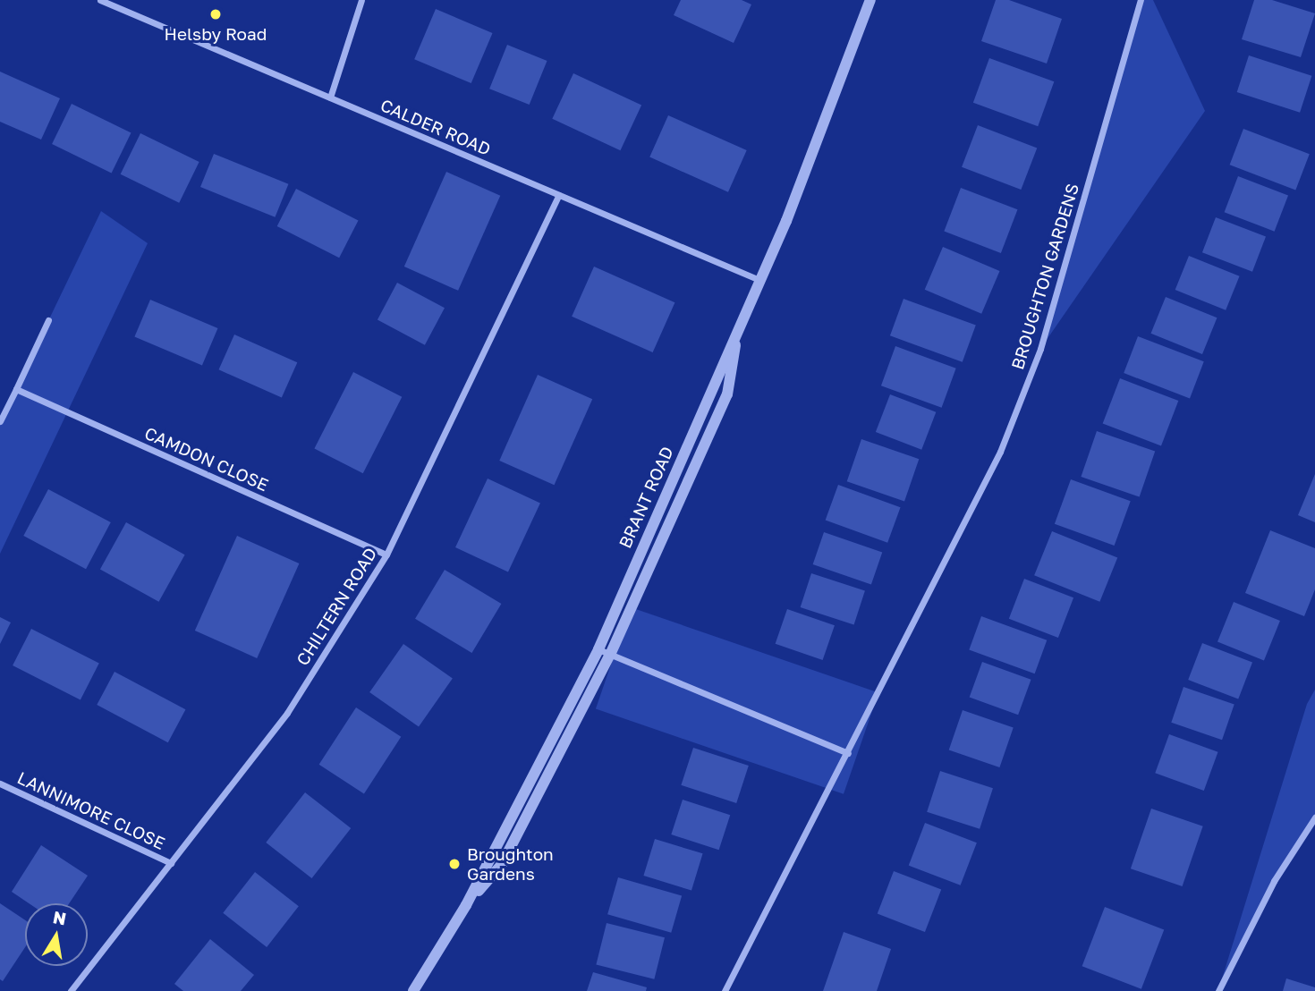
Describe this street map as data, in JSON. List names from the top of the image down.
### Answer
{
  "streets": {
    "street": [
      "CALDER ROAD",
      "BROUGHTON GARDENS",
      "CAMDON CLOSE",
      "BRANT ROAD",
      "CHILTERN ROAD",
      "LANNIMORE CLOSE"
    ]
  },
  "crossings": [
    ["CALDER ROAD", "BRANT ROAD"],
    ["CALDER ROAD", "CHILTERN ROAD"],
    ["CAMDON CLOSE", "CHILTERN ROAD"],
    ["CHILTERN ROAD", "LANNIMORE CLOSE"]
  ],
  "places": ["Helsby Road", "Broughton Gardens"],
  "north": "top"
}
